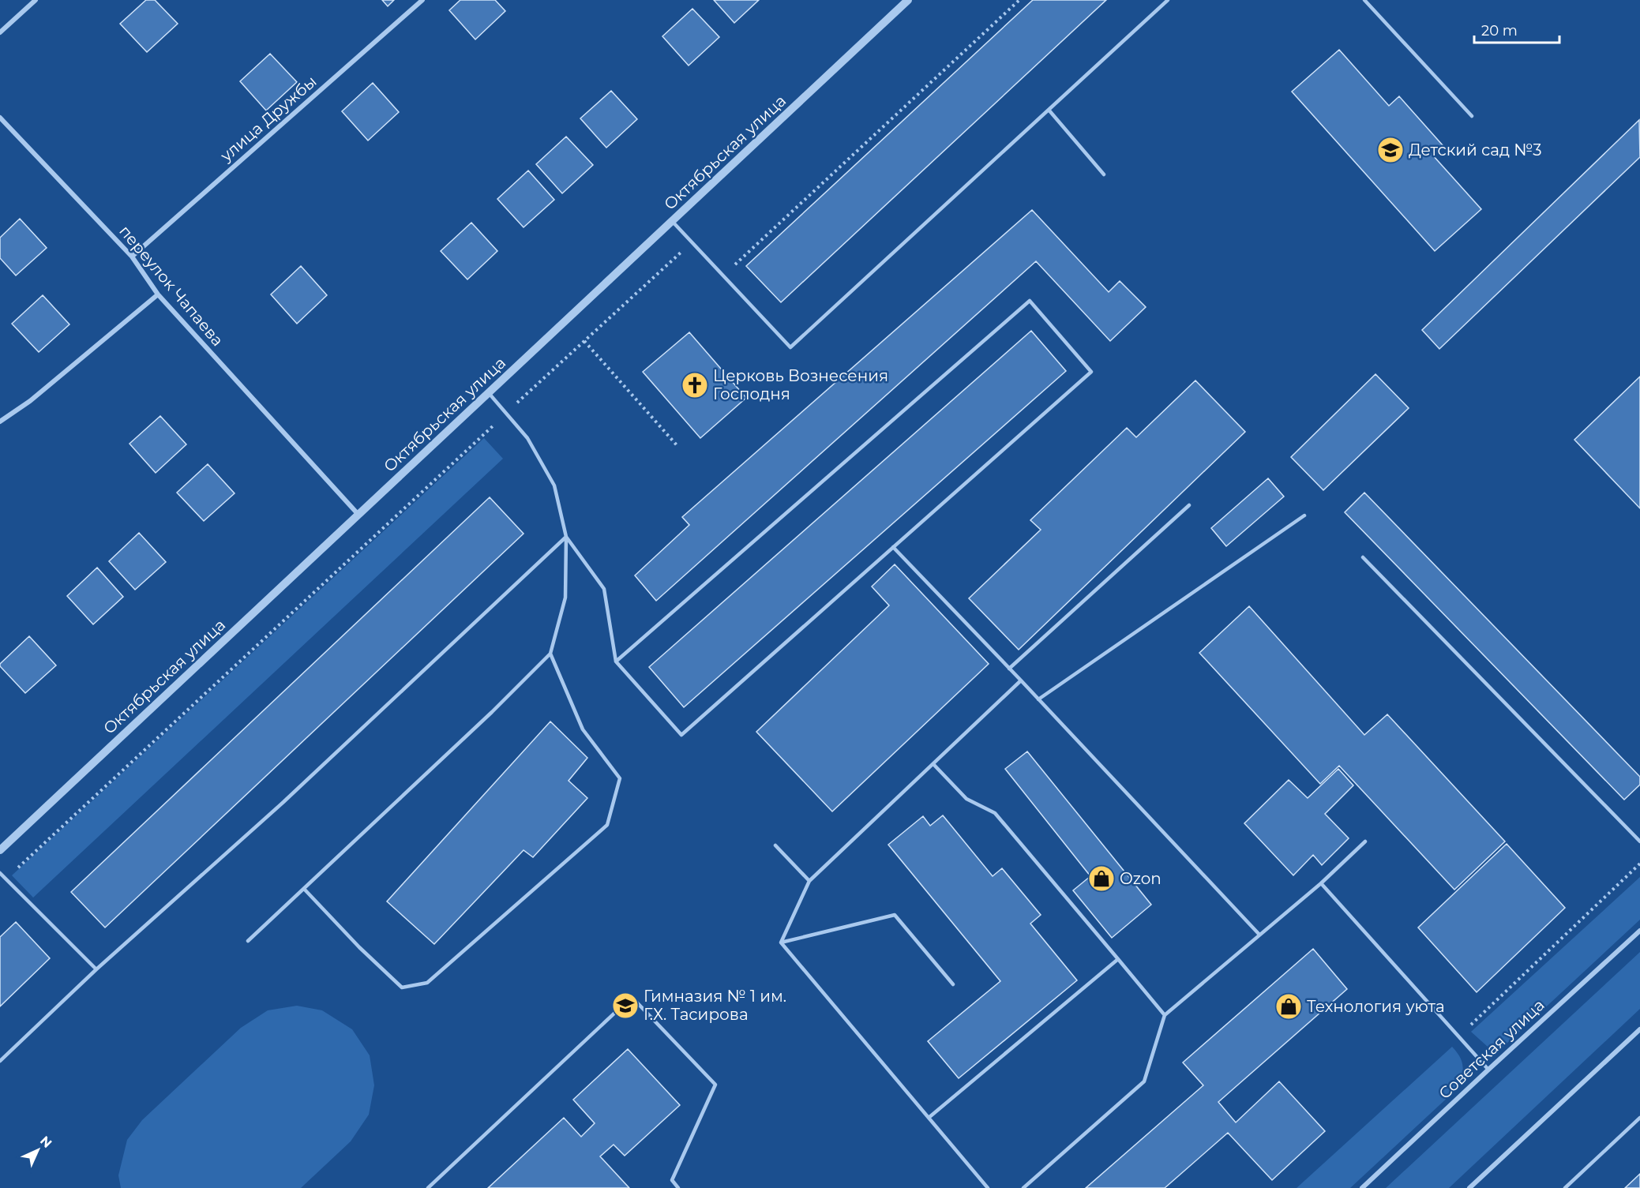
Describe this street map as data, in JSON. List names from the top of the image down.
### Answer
{
  "streets": {
    "street": [
      "улица Дружбы",
      "Октябрьская улица",
      "переулок Чапаева",
      "Советская улица"
    ]
  },
  "crossings": [
    ["улица Дружбы", "переулок Чапаева"],
    ["Октябрьская улица", "переулок Чапаева"]
  ],
  "places": {
    "school or university": ["Детский сад №3", "Гимназия № 1 им. Г.Х. Тасирова"],
    "church": ["Церковь Вознесения Господня"],
    "shop": ["Ozon", "Технология уюта"]
  },
  "scale_bar": "20 m",
  "north": "top right"
}
